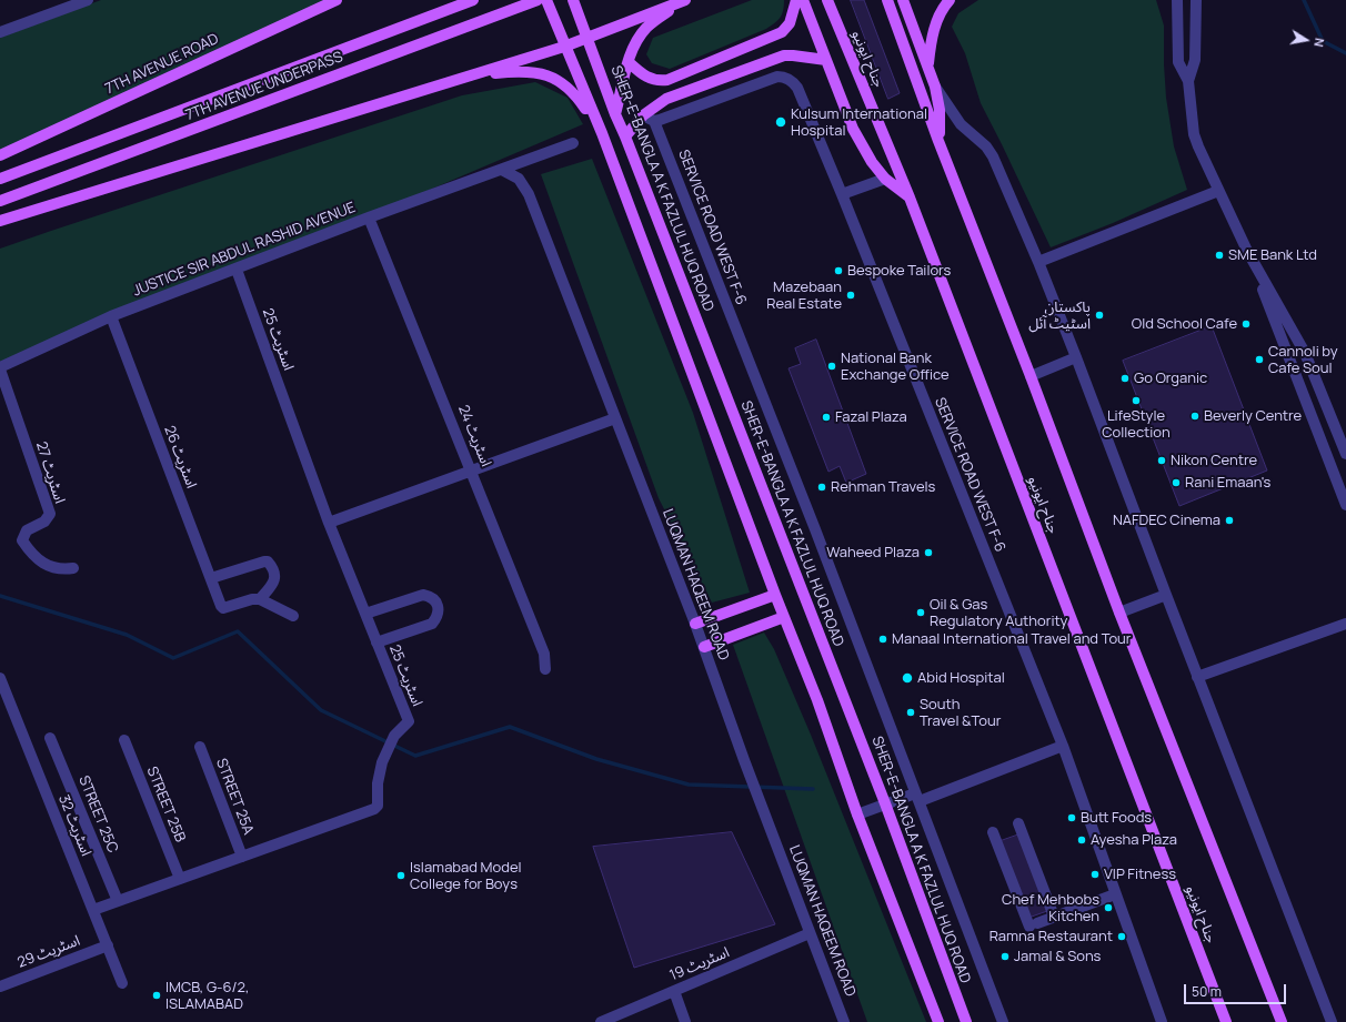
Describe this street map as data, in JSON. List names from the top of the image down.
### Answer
{
  "streets": {
    "main road": [
      "جناح ایونیو",
      "7TH AVENUE ROAD",
      "7TH AVENUE UNDERPASS",
      "SHER-E-BANGLA A K FAZLUL HUQ ROAD"
    ],
    "street": [
      "SERVICE ROAD WEST F-6",
      "JUSTICE SIR ABDUL RASHID AVENUE",
      "اسٹریٹ 25",
      "اسٹریٹ 24",
      "اسٹریٹ 26",
      "اسٹریٹ 27",
      "LUQMAN HAQEEM ROAD",
      "STREET 25A",
      "STREET 25B",
      "STREET 25C",
      "اسٹریٹ 32",
      "اسٹریٹ 29",
      "اسٹریٹ 19"
    ]
  },
  "crossings": [
    ["JUSTICE SIR ABDUL RASHID AVENUE", "اسٹریٹ 25"],
    ["JUSTICE SIR ABDUL RASHID AVENUE", "اسٹریٹ 24"],
    ["JUSTICE SIR ABDUL RASHID AVENUE", "اسٹریٹ 26"],
    ["JUSTICE SIR ABDUL RASHID AVENUE", "اسٹریٹ 27"],
    ["JUSTICE SIR ABDUL RASHID AVENUE", "LUQMAN HAQEEM ROAD"],
    ["اسٹریٹ 25", "STREET 25A"],
    ["اسٹریٹ 25", "STREET 25B"],
    ["اسٹریٹ 25", "STREET 25C"],
    ["اسٹریٹ 25", "اسٹریٹ 32"],
    ["LUQMAN HAQEEM ROAD", "اسٹریٹ 19"],
    ["اسٹریٹ 32", "اسٹریٹ 29"]
  ],
  "places": [
    "Kulsum International Hospital",
    "SME Bank Ltd",
    "Bespoke Tailors",
    "Mazebaan Real Estate",
    "پاکستان اسٹیٹ آئل",
    "Old School Cafe",
    "Cannoli by Cafe Soul",
    "National Bank Exchange Office",
    "Go Organic",
    "LifeStyle Collection",
    "Beverly Centre",
    "Fazal Plaza",
    "Nikon Centre",
    "Rani Emaan's",
    "Rehman Travels",
    "NAFDEC Cinema",
    "Waheed Plaza",
    "Oil & Gas Regulatory Authority",
    "Manaal International Travel and Tour",
    "Abid Hospital",
    "South Travel &Tour",
    "Butt Foods",
    "Ayesha Plaza",
    "VIP Fitness",
    "Islamabad Model College for Boys",
    "Chef Mehbobs Kitchen",
    "Ramna Restaurant",
    "Jamal & Sons",
    "IMCB, G-6/2, ISLAMABAD"
  ],
  "scale_bar": "50 m",
  "north": "right"
}
